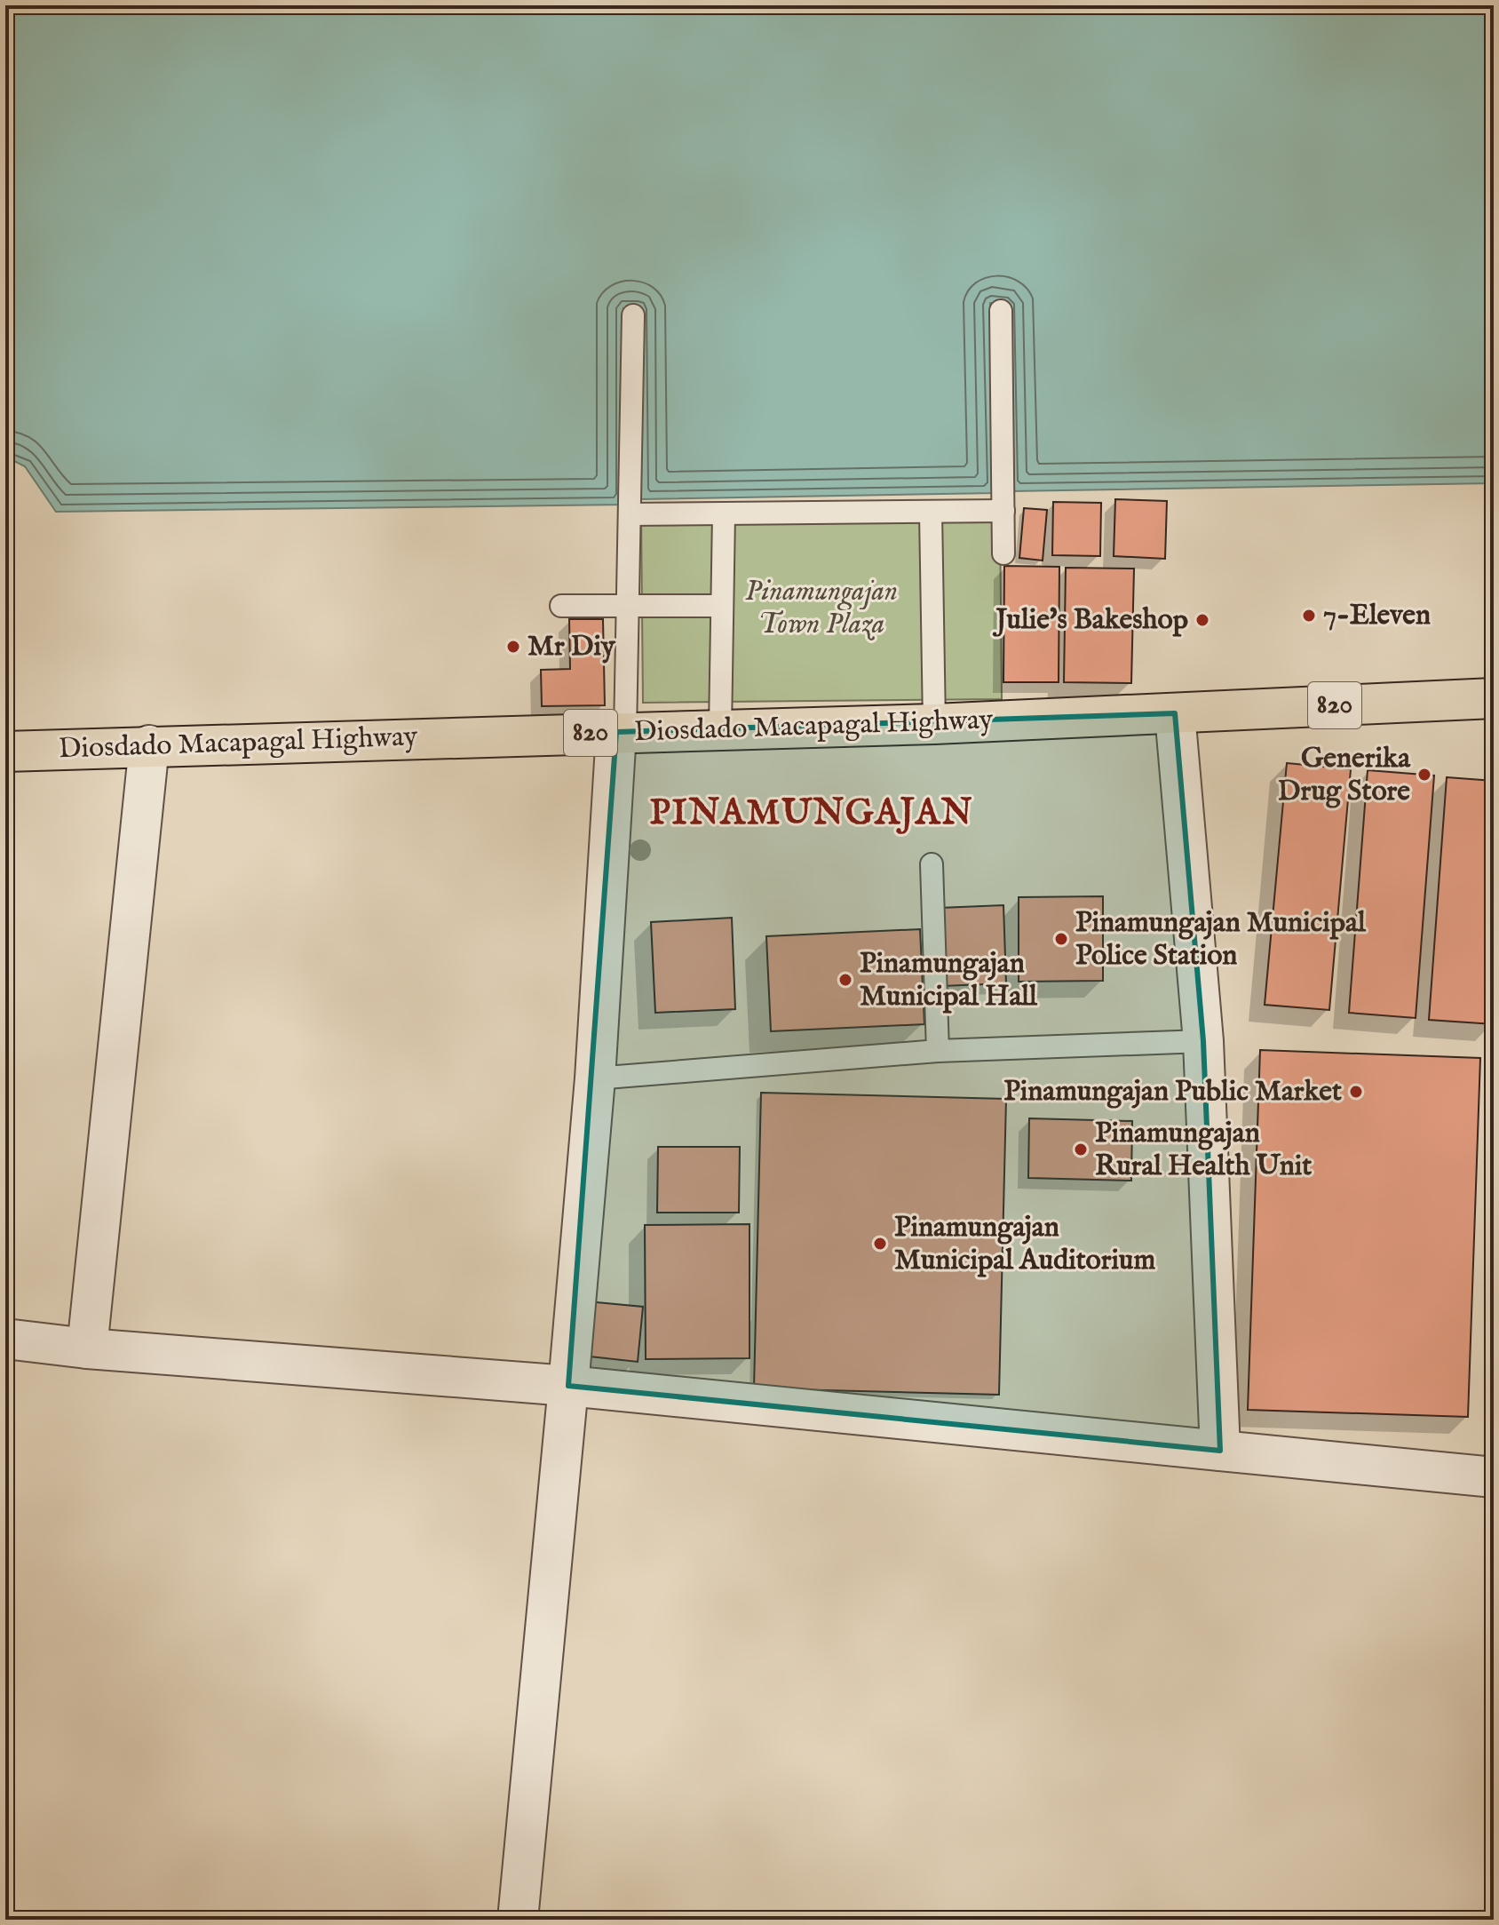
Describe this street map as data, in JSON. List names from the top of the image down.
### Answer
{
  "streets": {
    "highway": ["820", "Diosdado Macapagal Highway"]
  },
  "districts": ["PINAMUNGAJAN"],
  "parks": ["Pinamungajan Town Plaza"],
  "places": [
    "7-Eleven",
    "Julie's Bakeshop",
    "Mr Diy",
    "Generika Drug Store",
    "Pinamungajan Municipal Police Station",
    "Pinamungajan Municipal Hall",
    "Pinamungajan Public Market",
    "Pinamungajan Rural Health Unit",
    "Pinamungajan Municipal Auditorium"
  ]
}
